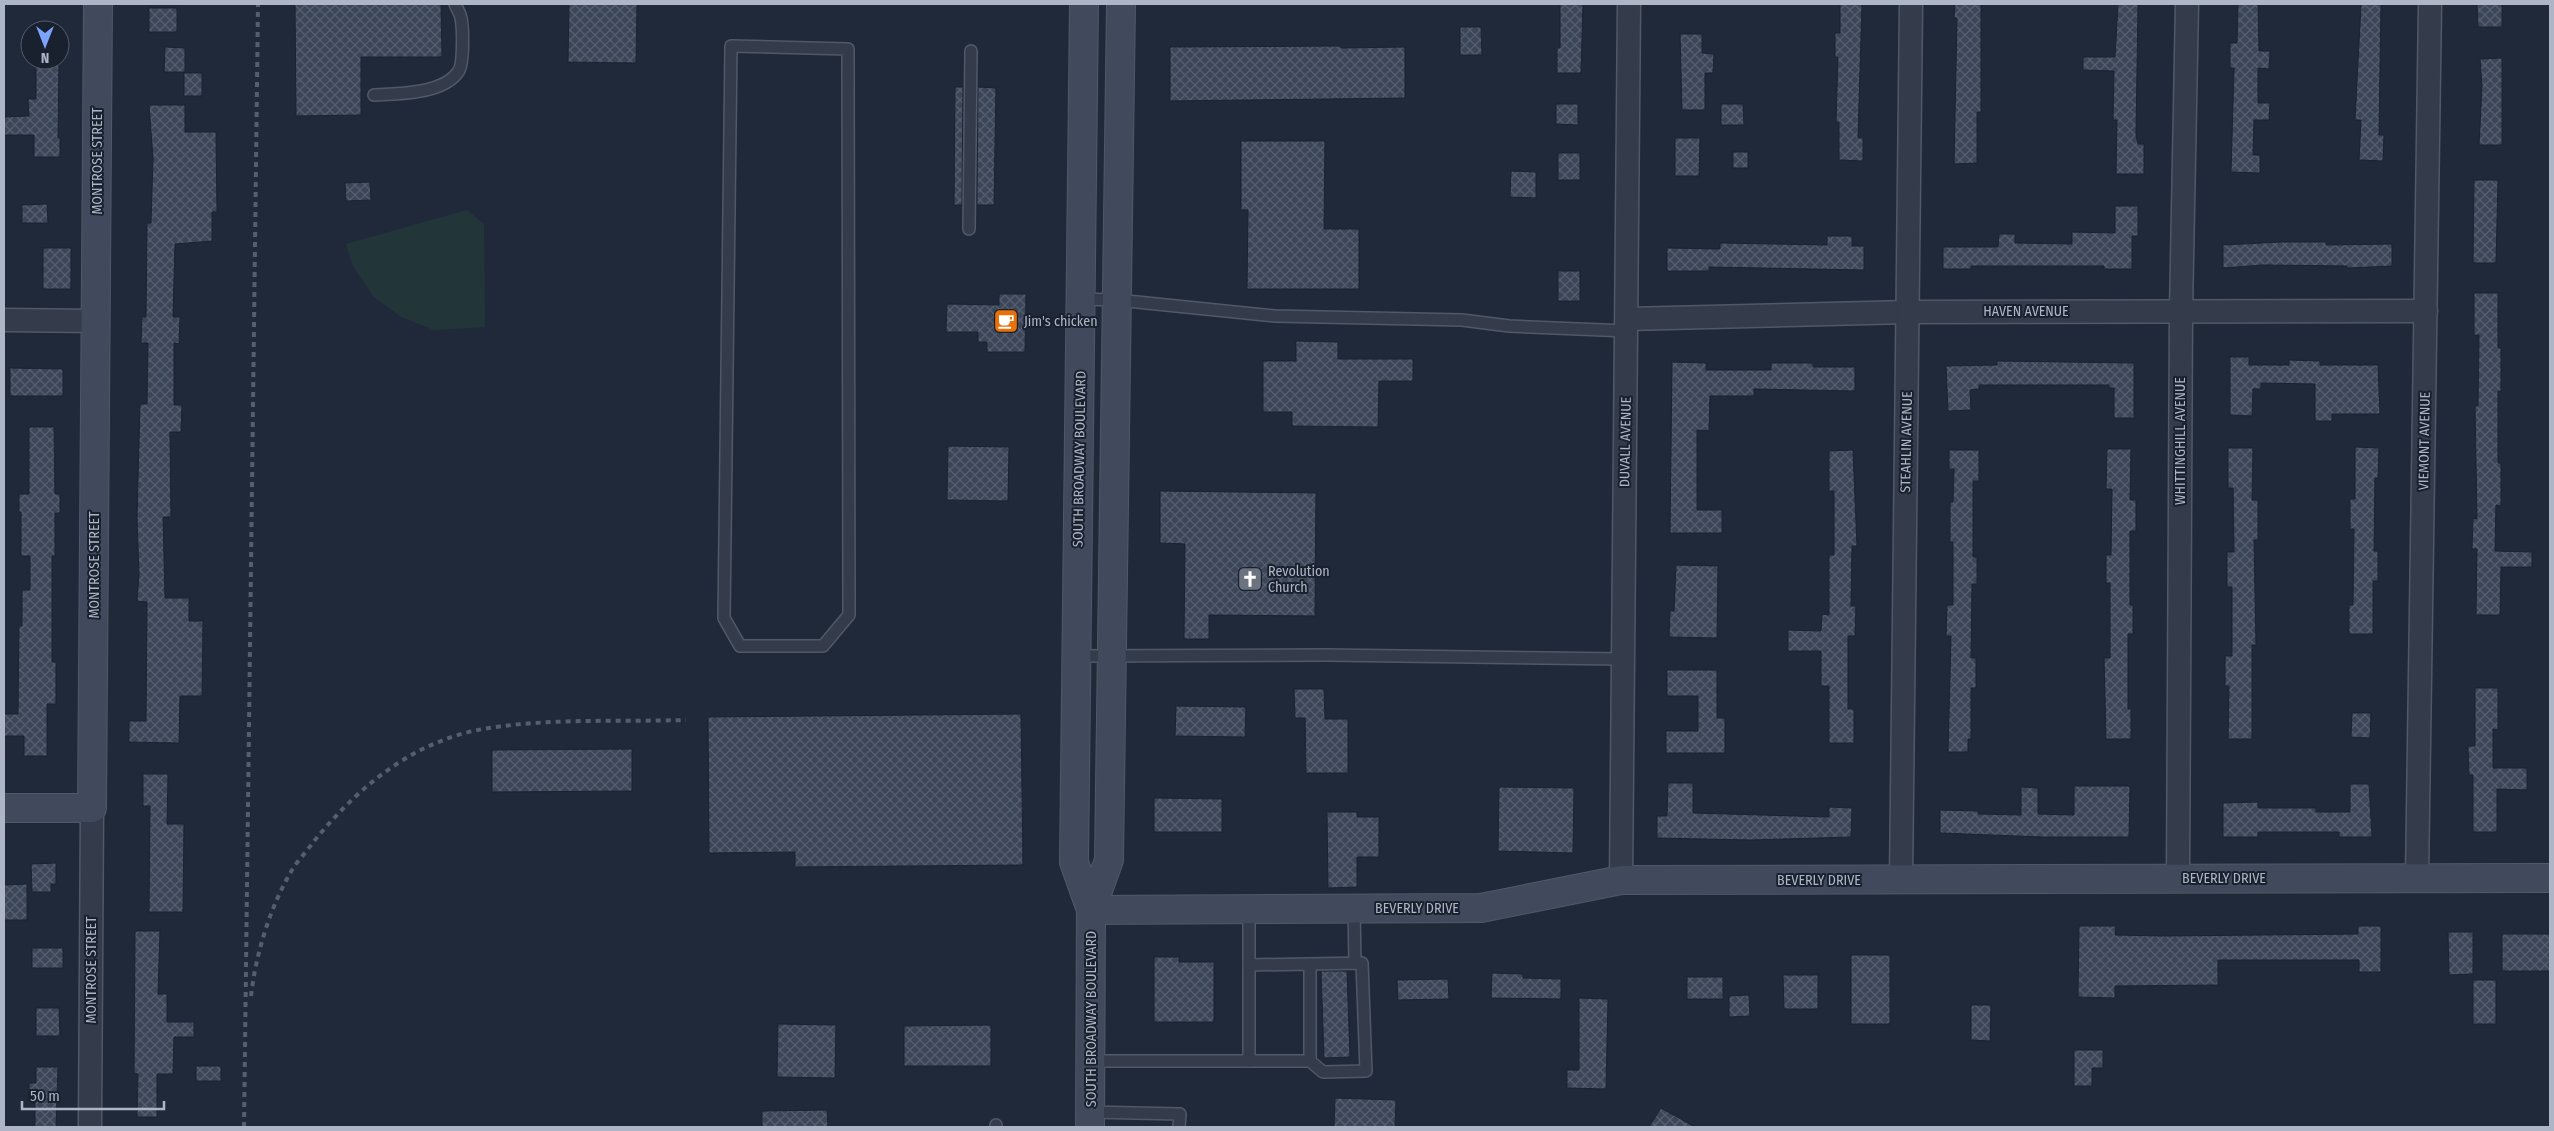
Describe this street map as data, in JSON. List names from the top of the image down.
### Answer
{
  "streets": {
    "street": [
      "MONTROSE STREET",
      "HAVEN AVENUE",
      "WHITTINGHILL AVENUE",
      "VIEMONT AVENUE",
      "DUVALL AVENUE",
      "STEAHLIN AVENUE",
      "SOUTH BROADWAY BOULEVARD",
      "BEVERLY DRIVE"
    ]
  },
  "crossings": [
    ["HAVEN AVENUE", "WHITTINGHILL AVENUE"],
    ["HAVEN AVENUE", "VIEMONT AVENUE"],
    ["HAVEN AVENUE", "DUVALL AVENUE"],
    ["HAVEN AVENUE", "STEAHLIN AVENUE"],
    ["WHITTINGHILL AVENUE", "BEVERLY DRIVE"],
    ["VIEMONT AVENUE", "BEVERLY DRIVE"],
    ["DUVALL AVENUE", "BEVERLY DRIVE"],
    ["STEAHLIN AVENUE", "BEVERLY DRIVE"],
    ["SOUTH BROADWAY BOULEVARD", "BEVERLY DRIVE"]
  ],
  "places": {
    "cafe": ["Jim's chicken"],
    "church": ["Revolution Church"]
  },
  "scale_bar": "50 m",
  "north": "bottom"
}
